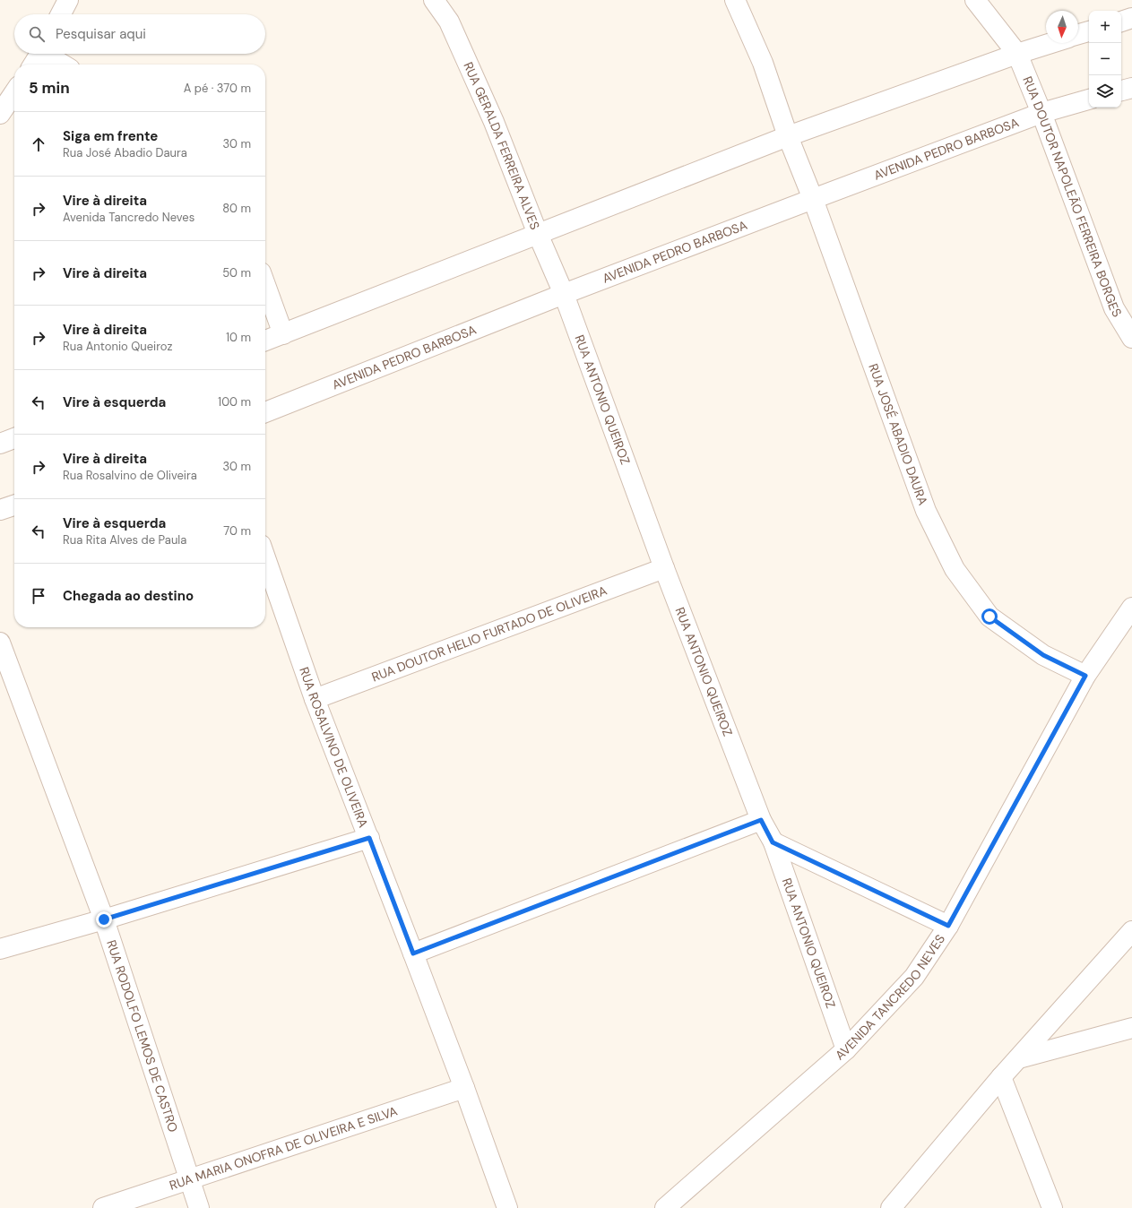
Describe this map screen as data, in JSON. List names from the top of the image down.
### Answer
{
  "streets": {
    "street": [
      "RUA GERALDA FERREIRA ALVES",
      "AVENIDA PEDRO BARBOSA",
      "RUA DOUTOR NAPOLEÃO FERREIRA BORGES",
      "RUA ANTONIO QUEIROZ",
      "RUA JOSÉ ABADIO DAURA",
      "RUA DOUTOR HELIO FURTADO DE OLIVEIRA",
      "RUA ROSALVINO DE OLIVEIRA",
      "AVENIDA TANCREDO NEVES",
      "RUA RODOLFO LEMOS DE CASTRO",
      "RUA MARIA ONOFRA DE OLIVEIRA E SILVA"
    ]
  },
  "crossings": [
    ["RUA GERALDA FERREIRA ALVES", "AVENIDA PEDRO BARBOSA"],
    ["RUA GERALDA FERREIRA ALVES", "RUA ANTONIO QUEIROZ"],
    ["AVENIDA PEDRO BARBOSA", "RUA DOUTOR NAPOLEÃO FERREIRA BORGES"],
    ["AVENIDA PEDRO BARBOSA", "RUA ANTONIO QUEIROZ"],
    ["AVENIDA PEDRO BARBOSA", "RUA JOSÉ ABADIO DAURA"],
    ["RUA ANTONIO QUEIROZ", "RUA DOUTOR HELIO FURTADO DE OLIVEIRA"],
    ["RUA ANTONIO QUEIROZ", "AVENIDA TANCREDO NEVES"],
    ["RUA JOSÉ ABADIO DAURA", "AVENIDA TANCREDO NEVES"],
    ["RUA DOUTOR HELIO FURTADO DE OLIVEIRA", "RUA ROSALVINO DE OLIVEIRA"],
    ["RUA ROSALVINO DE OLIVEIRA", "RUA MARIA ONOFRA DE OLIVEIRA E SILVA"],
    ["RUA RODOLFO LEMOS DE CASTRO", "RUA MARIA ONOFRA DE OLIVEIRA E SILVA"]
  ],
  "north": "bottom",
  "page": {
    "map_buttons": ["+", "−"],
    "search": "Pesquisar aqui",
    "heading": ["5 min", "A pé · 370 m"],
    "list": [
      ["Siga em frente", "Rua José Abadio Daura", "30 m"],
      ["Vire à direita", "Avenida Tancredo Neves", "80 m"],
      ["Vire à direita", "50 m"],
      ["Vire à direita", "Rua Antonio Queiroz", "10 m"],
      ["Vire à esquerda", "100 m"],
      ["Vire à direita", "Rua Rosalvino de Oliveira", "30 m"],
      ["Vire à esquerda", "Rua Rita Alves de Paula", "70 m"],
      "Chegada ao destino"
    ]
  }
}
